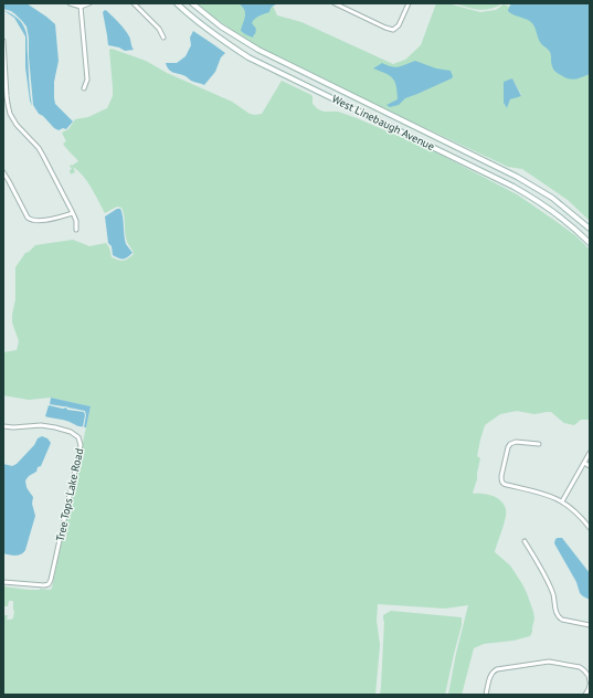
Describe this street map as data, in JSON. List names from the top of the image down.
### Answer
{
  "streets": {
    "main road": ["West Linebaugh Avenue"],
    "street": ["Tree Tops Lake Road"]
  }
}
